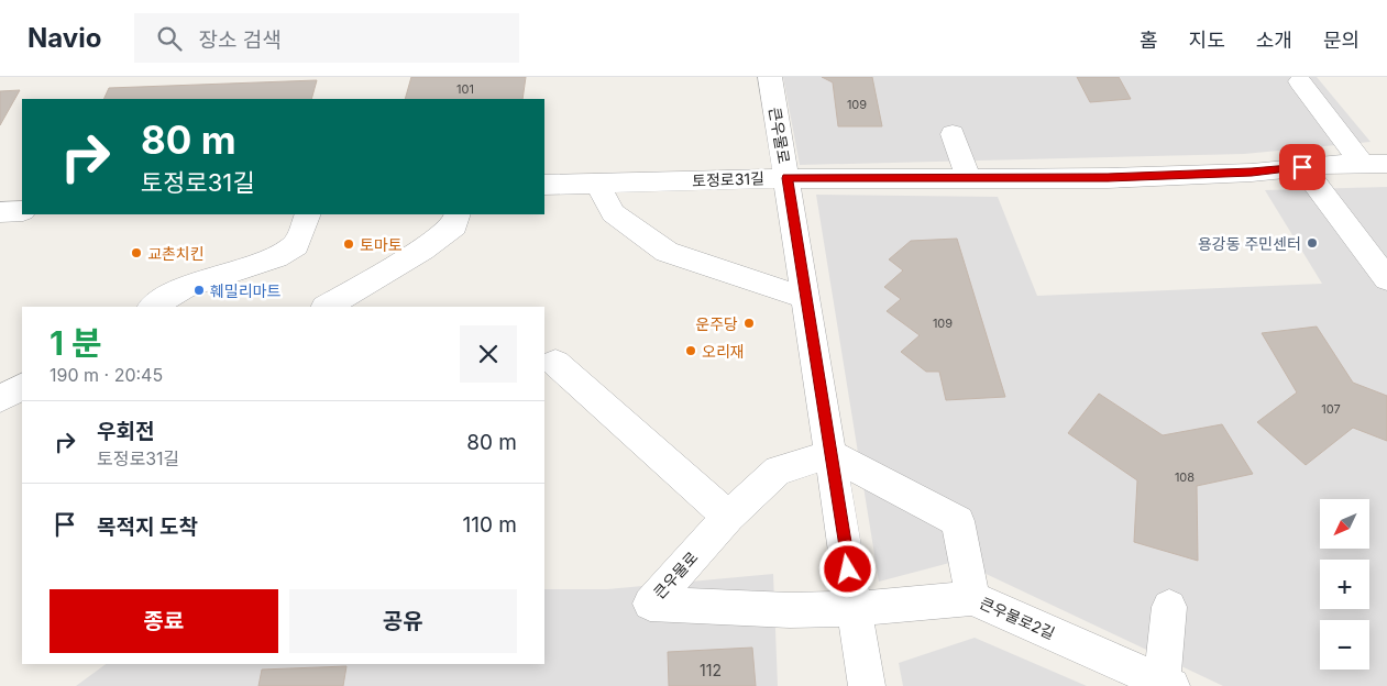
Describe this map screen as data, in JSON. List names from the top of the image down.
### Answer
{
  "streets": {
    "street": ["큰우물로", "토정로31길", "큰우물로2길"]
  },
  "crossings": [
    ["큰우물로", "토정로31길"],
    ["큰우물로", "큰우물로2길"]
  ],
  "places": [
    "용강동 주민센터",
    "토마토",
    "교촌치킨",
    "훼밀리마트",
    "운주당",
    "오리재"
  ],
  "house_numbers": [
    "101",
    "109",
    "109",
    "107",
    "108",
    "112"
  ],
  "north": "bottom left",
  "page": {
    "header": "Navio",
    "search": "장소 검색",
    "nav": [
      "홈",
      "지도",
      "소개",
      "문의"
    ],
    "turn": ["80 m", "토정로31길"],
    "heading": ["1 분", "190 m · 20:45"],
    "list": [
      {
        "name": "우회전",
        "note": "토정로31길",
        "value": "80 m"
      },
      {
        "name": "목적지 도착",
        "value": "110 m"
      }
    ],
    "map_buttons": ["+", "−"],
    "buttons": ["종료", "공유"]
  }
}
